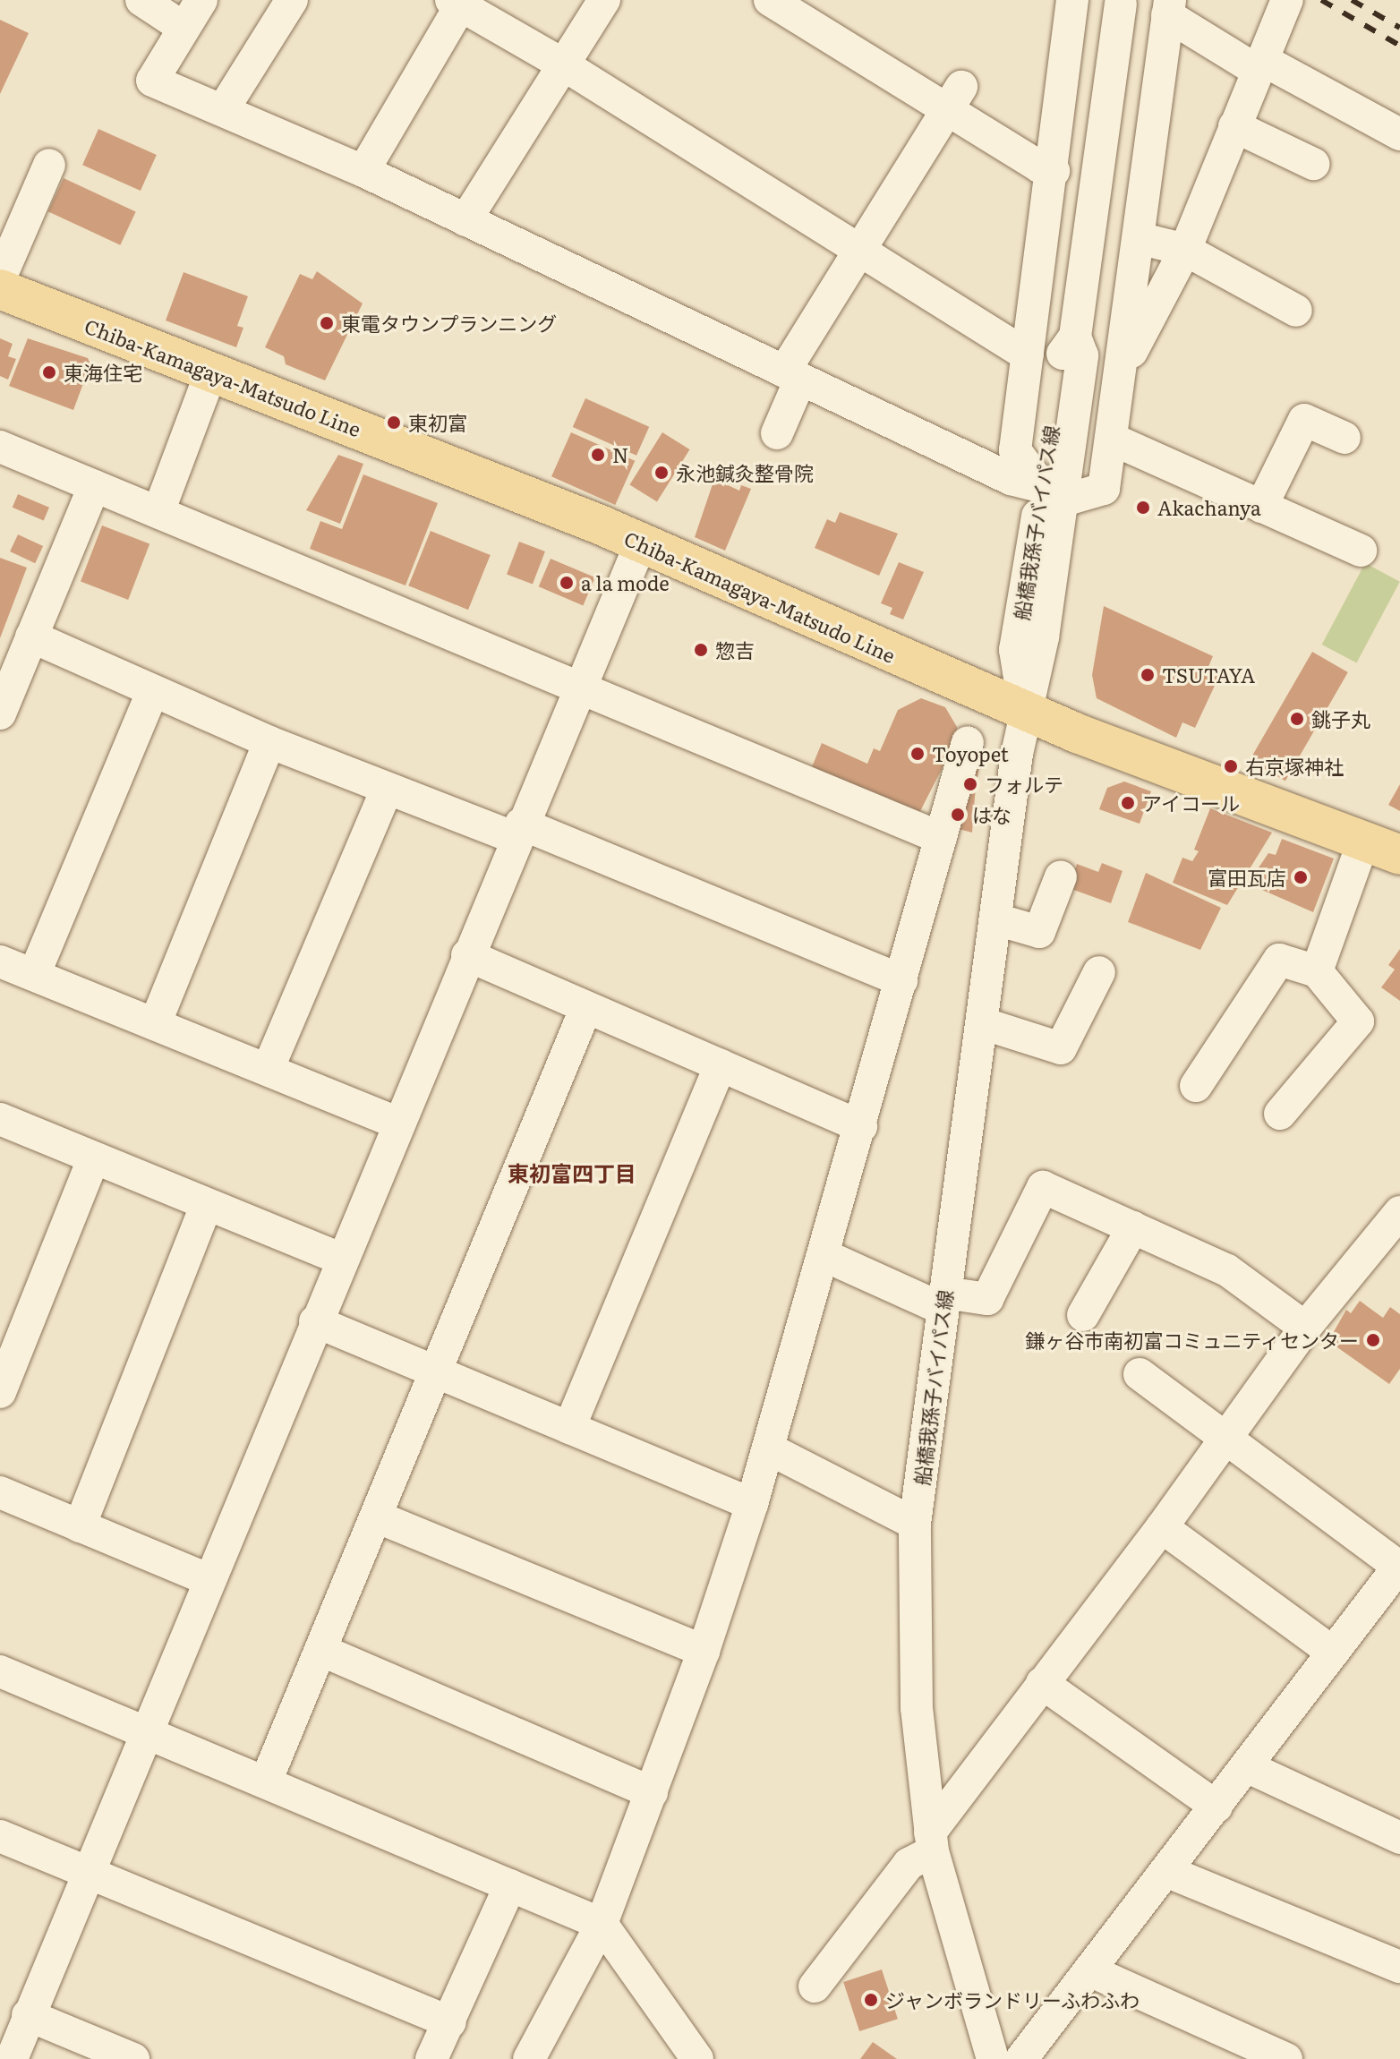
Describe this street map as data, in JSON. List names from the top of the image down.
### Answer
{
  "streets": {
    "main road": ["Chiba-Kamagaya-Matsudo Line"],
    "street": ["船橋我孫子バイパス線"]
  },
  "crossings": [
    ["Chiba-Kamagaya-Matsudo Line", "船橋我孫子バイパス線"]
  ],
  "districts": ["東初富四丁目"],
  "places": [
    "東電タウンプランニング",
    "東海住宅",
    "東初富",
    "N",
    "永池鍼灸整骨院",
    "Akachanya",
    "a la mode",
    "惣吉",
    "TSUTAYA",
    "銚子丸",
    "Toyopet",
    "右京塚神社",
    "フォルテ",
    "アイコール",
    "はな",
    "富田瓦店",
    "鎌ヶ谷市南初富コミュニティセンター",
    "ジャンボランドリーふわふわ"
  ]
}
